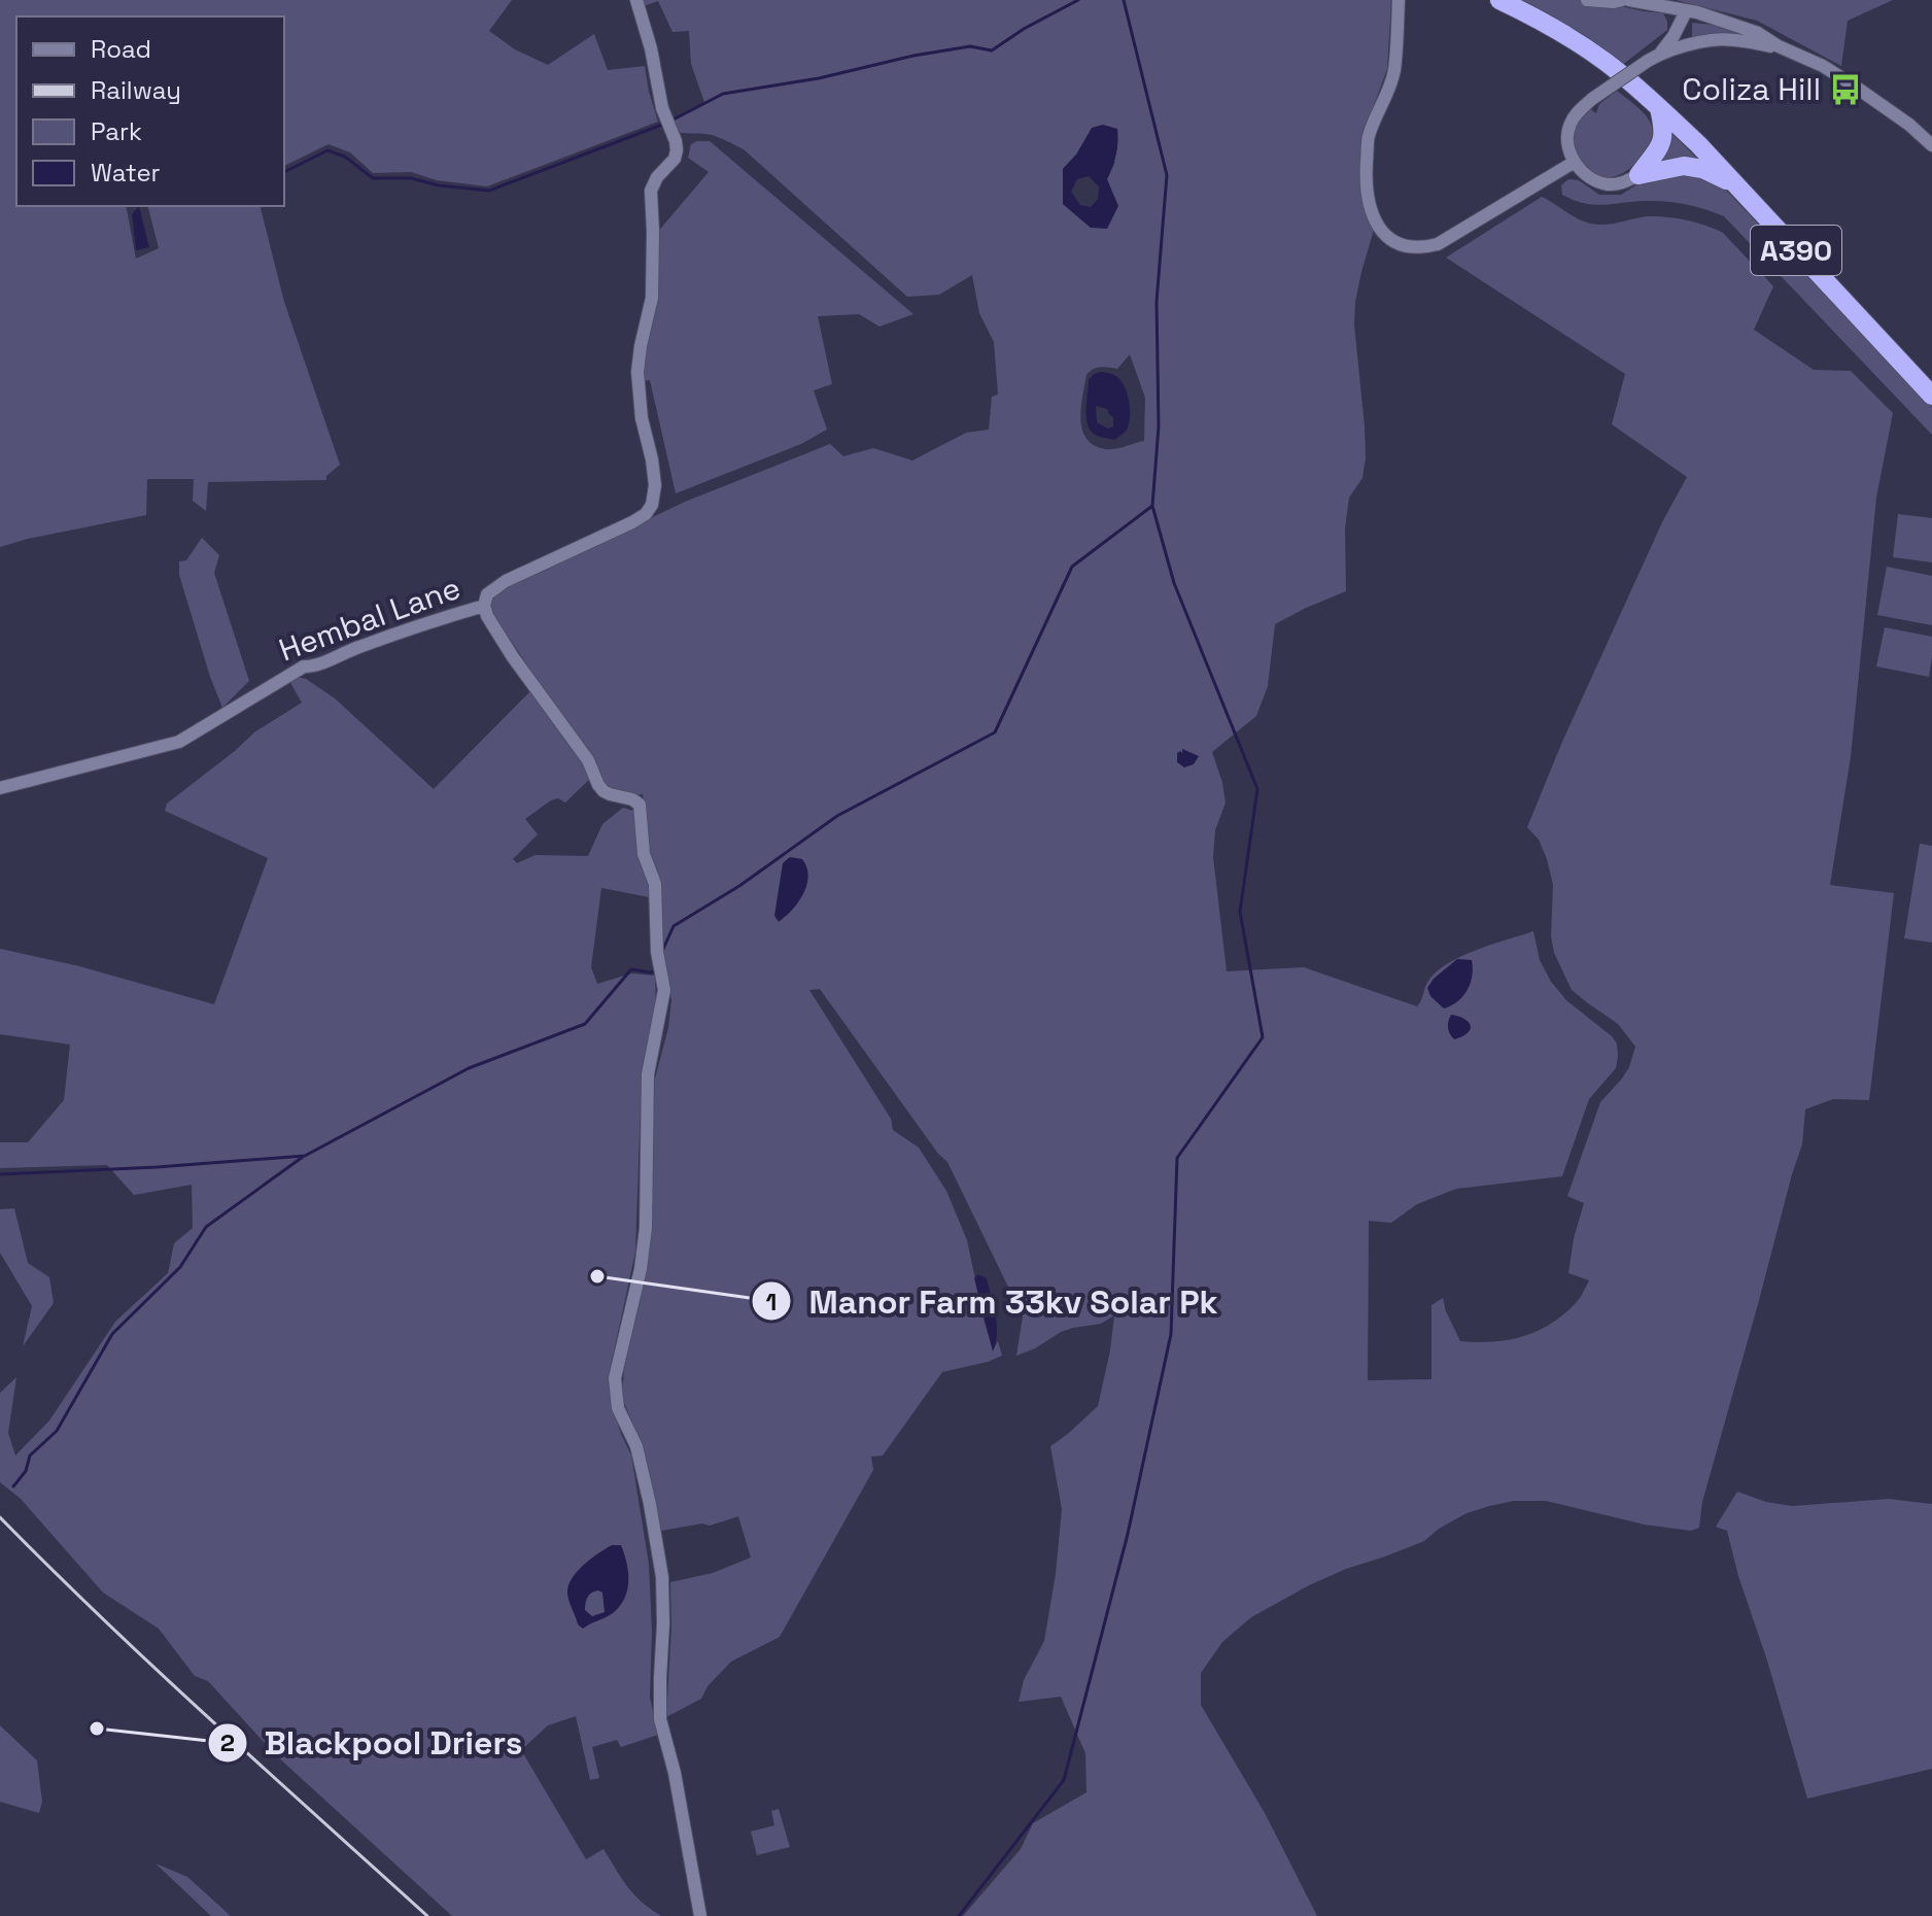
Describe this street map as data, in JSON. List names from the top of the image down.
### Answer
{
  "streets": {
    "highway": ["A390"],
    "street": ["Hembal Lane"]
  },
  "places": {
    "bus stop": ["Coliza Hill"],
    "other": ["Manor Farm 33kv Solar Pk", "Blackpool Driers"]
  },
  "legend": [
    "Road",
    "Railway",
    "Park",
    "Water"
  ]
}
